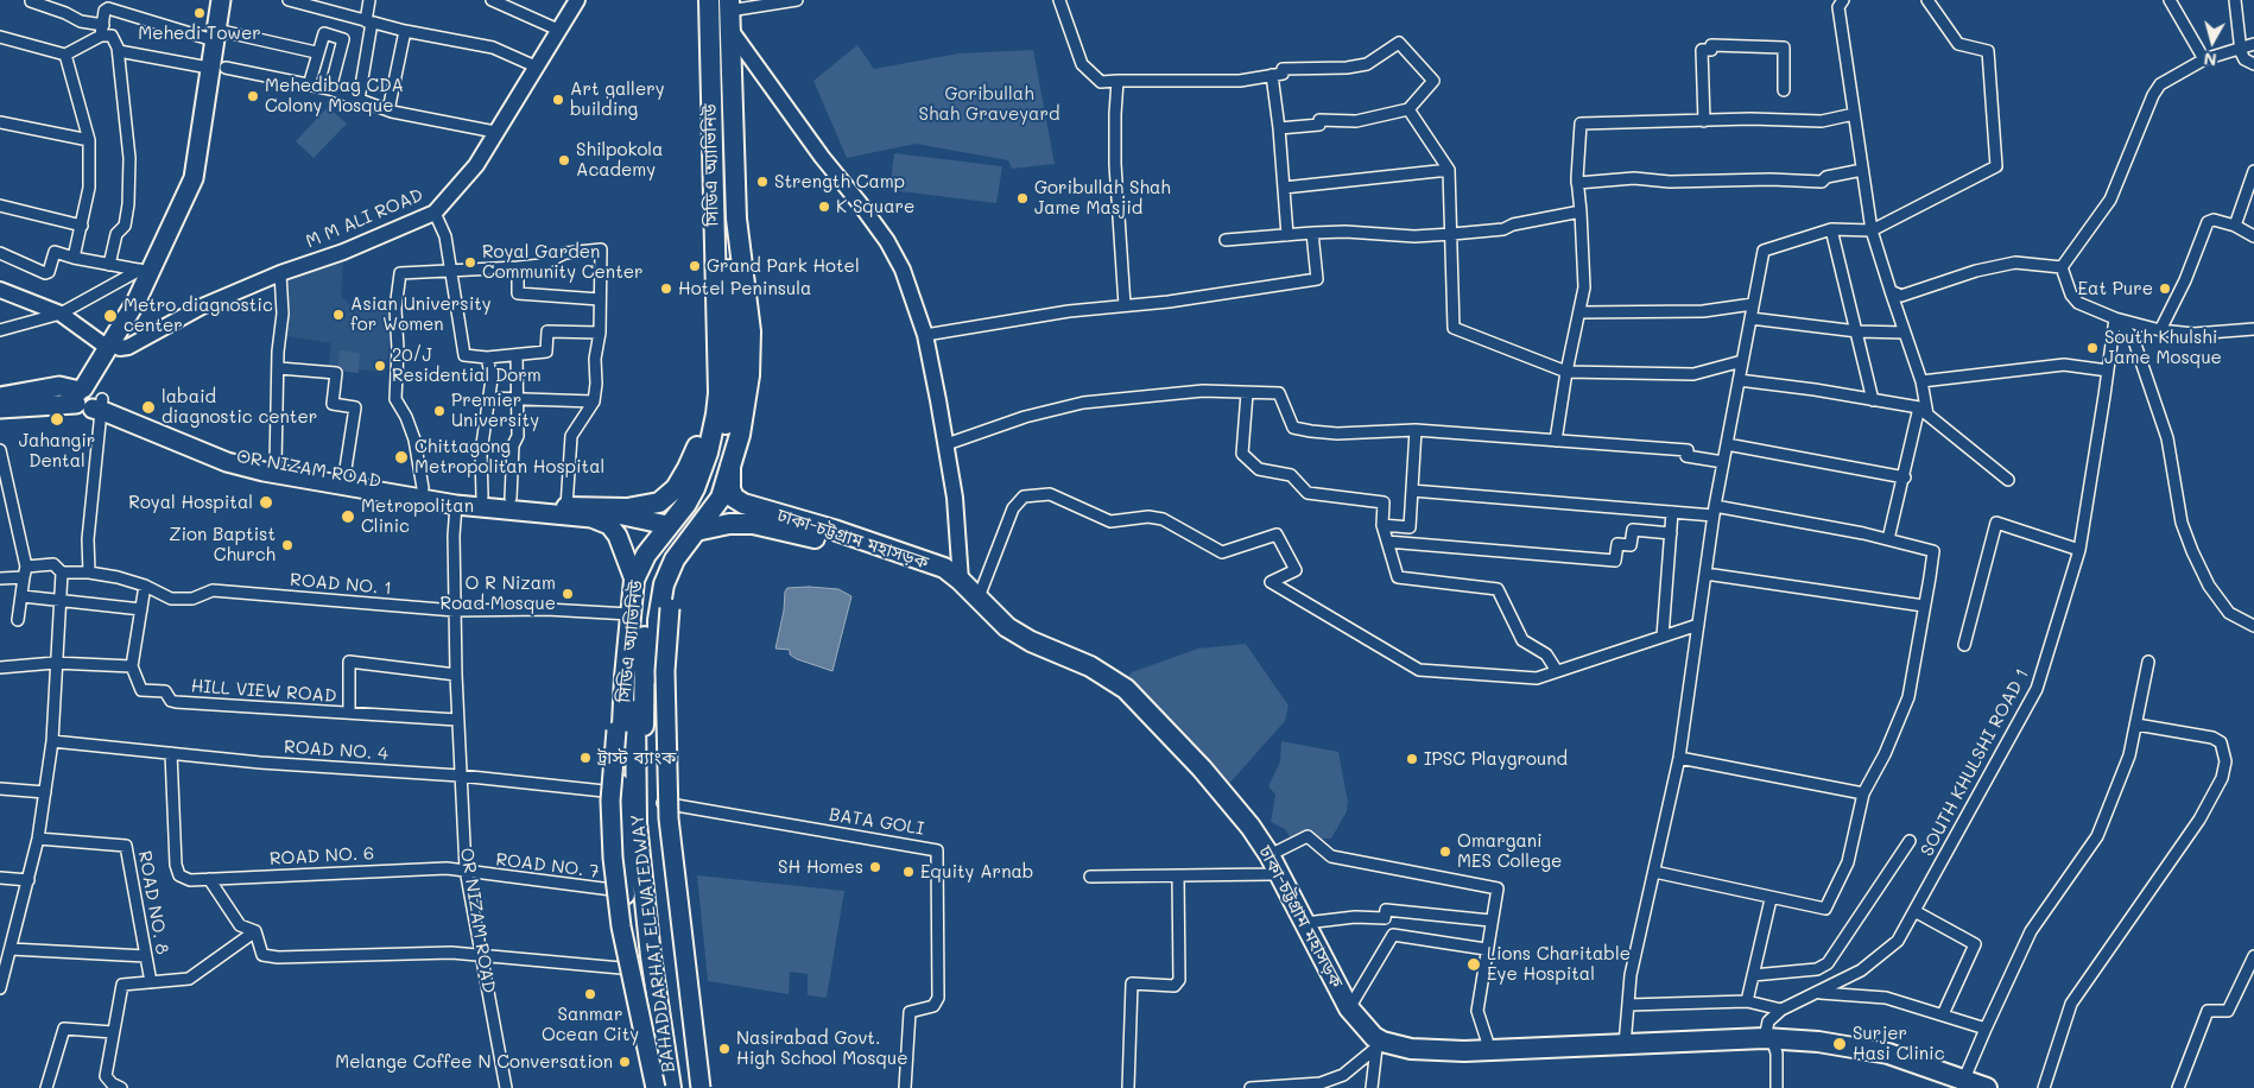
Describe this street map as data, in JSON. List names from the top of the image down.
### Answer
{
  "streets": {
    "highway": ["সিডিএ অ্যাভিনিউ", "ঢাকা-চট্টগ্রাম মহাসড়ক", "BAHADDARHAT ELEVATEDWAY"],
    "main road": ["OR NIZAM ROAD"],
    "street": [
      "M M ALI ROAD",
      "ROAD NO. 1",
      "HILL VIEW ROAD",
      "ROAD NO. 4",
      "SOUTH KHULSHI ROAD 1",
      "BATA GOLI",
      "ROAD NO. 6",
      "ROAD NO. 7",
      "ROAD NO. 8"
    ]
  },
  "crossings": [
    ["সিডিএ অ্যাভিনিউ", "OR NIZAM ROAD"],
    ["সিডিএ অ্যাভিনিউ", "ঢাকা-চট্টগ্রাম মহাসড়ক"],
    ["সিডিএ অ্যাভিনিউ", "ROAD NO. 1"],
    ["সিডিএ অ্যাভিনিউ", "ROAD NO. 4"],
    ["সিডিএ অ্যাভিনিউ", "BATA GOLI"],
    ["সিডিএ অ্যাভিনিউ", "ROAD NO. 7"],
    ["সিডিএ অ্যাভিনিউ", "BAHADDARHAT ELEVATEDWAY"],
    ["OR NIZAM ROAD", "ROAD NO. 1"],
    ["OR NIZAM ROAD", "HILL VIEW ROAD"],
    ["OR NIZAM ROAD", "ROAD NO. 4"],
    ["OR NIZAM ROAD", "ROAD NO. 6"],
    ["OR NIZAM ROAD", "ROAD NO. 7"],
    ["ROAD NO. 4", "ROAD NO. 6"],
    ["ROAD NO. 6", "ROAD NO. 7"]
  ],
  "parks": ["Goribullah Shah Graveyard"],
  "places": [
    "Mehedi Tower",
    "Mehedibag CDA Colony Mosque",
    "Art gallery building",
    "Shilpokola Academy",
    "Strength Camp",
    "Goribullah Shah Jame Masjid",
    "K Square",
    "Royal Garden Community Center",
    "Grand Park Hotel",
    "Hotel Peninsula",
    "Eat Pure",
    "Asian University for Women",
    "Metro diagnostic center",
    "South Khulshi Jame Mosque",
    "20/J Residential Dorm",
    "labaid diagnostic center",
    "Premier University",
    "Jahangir Dental",
    "Chittagong Metropolitan Hospital",
    "Royal Hospital",
    "Metropolitan Clinic",
    "Zion Baptist Church",
    "O R Nizam Road Mosque",
    "ট্রাস্ট ব্যাংক",
    "IPSC Playground",
    "Omargani MES College",
    "SH Homes",
    "Equity Arnab",
    "Lions Charitable Eye Hospital",
    "Sanmar Ocean City",
    "Surjer Hasi Clinic",
    "Nasirabad Govt. High School Mosque",
    "Melange Coffee N Conversation"
  ],
  "north": "bottom"
}
